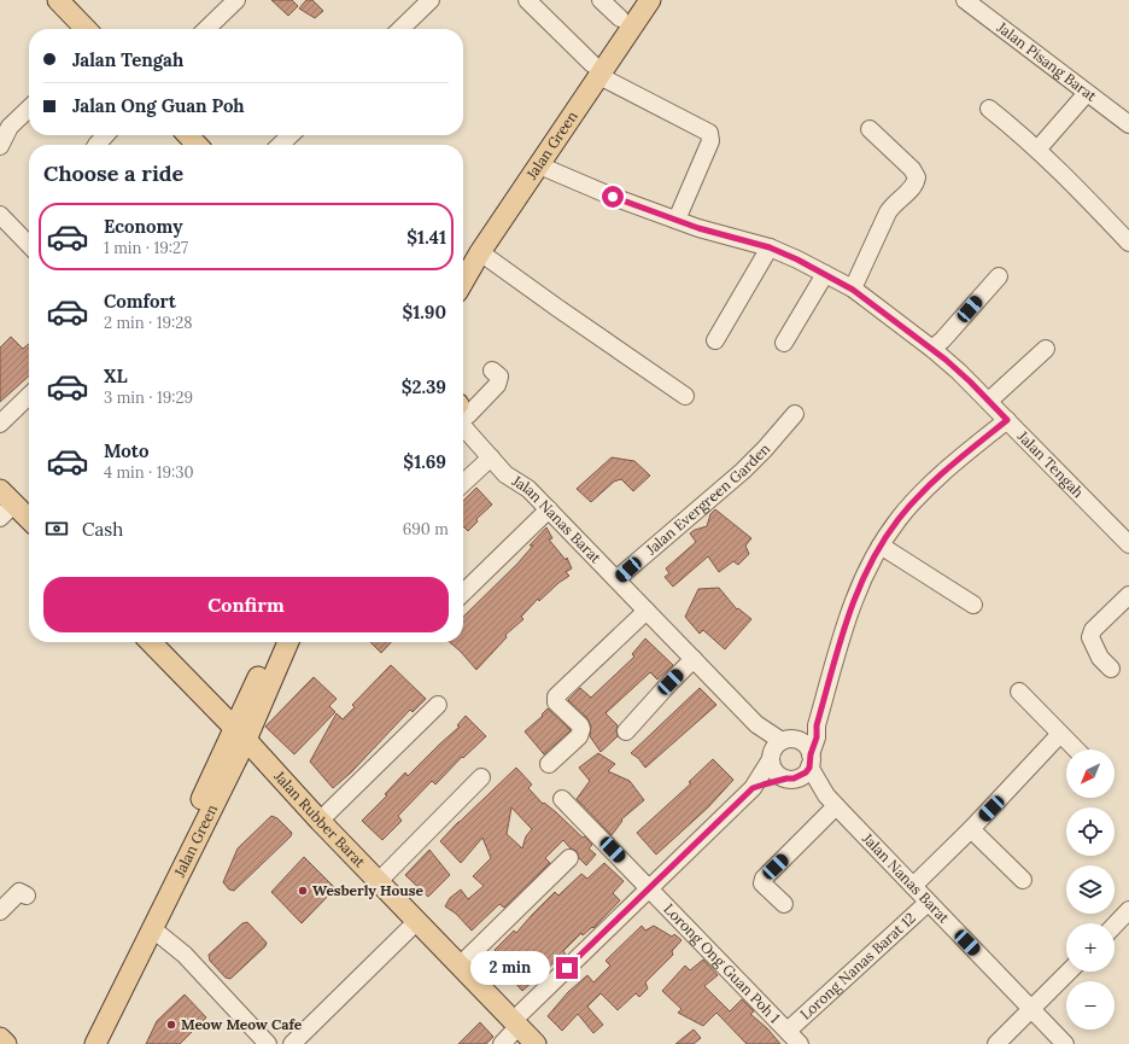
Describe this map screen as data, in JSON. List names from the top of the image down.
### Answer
{
  "streets": {
    "main road": ["Jalan Green", "Jalan Rubber Barat"],
    "street": [
      "Jalan Pisang Barat",
      "Jalan Tengah",
      "Jalan Evergreen Garden",
      "Jalan Nanas Barat",
      "Lorong Ong Guan Poh 1",
      "Lorong Nanas Barat 12"
    ]
  },
  "crossings": [
    ["Jalan Green", "Jalan Tengah"],
    ["Jalan Green", "Jalan Rubber Barat"],
    ["Jalan Evergreen Garden", "Jalan Nanas Barat"],
    ["Jalan Nanas Barat", "Lorong Nanas Barat 12"],
    ["Lorong Ong Guan Poh 1", "Lorong Nanas Barat 12"]
  ],
  "places": ["Wesberly House", "Meow Meow Cafe"],
  "north": "bottom left",
  "page": {
    "banner": ["Jalan Tengah", "Jalan Ong Guan Poh"],
    "heading": "Choose a ride",
    "list": [
      {
        "name": "Economy",
        "note": "1 min · 19:27",
        "value": "$1.41"
      },
      {
        "name": "Comfort",
        "note": "2 min · 19:28",
        "value": "$1.90"
      },
      {
        "name": "XL",
        "note": "3 min · 19:29",
        "value": "$2.39"
      },
      {
        "name": "Moto",
        "note": "4 min · 19:30",
        "value": "$1.69"
      }
    ],
    "pay": ["Cash", "690 m"],
    "buttons": "Confirm",
    "map_buttons": ["+", "−"],
    "bubble": "2 min"
  }
}
